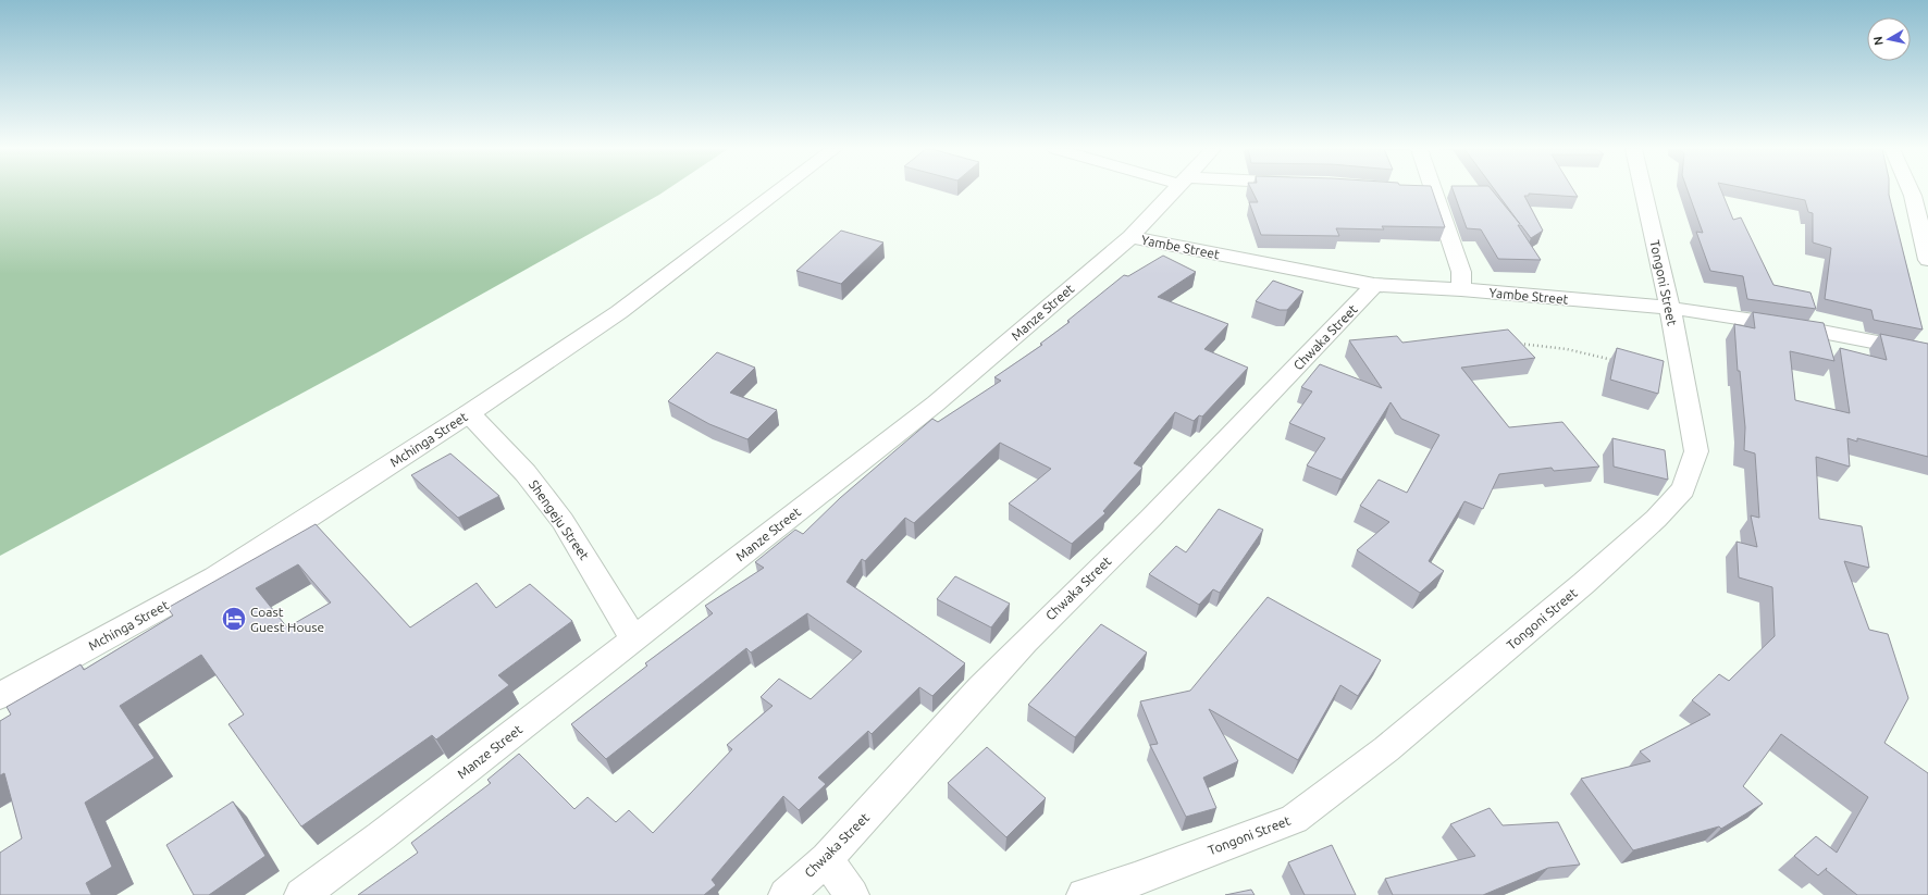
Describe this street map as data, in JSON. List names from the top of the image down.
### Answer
{
  "streets": {
    "street": [
      "Yambe Street",
      "Tongoni Street",
      "Manze Street",
      "Chwaka Street",
      "Mchinga Street",
      "Shengeju Street"
    ]
  },
  "crossings": [
    ["Yambe Street", "Tongoni Street"],
    ["Yambe Street", "Manze Street"],
    ["Yambe Street", "Chwaka Street"],
    ["Manze Street", "Shengeju Street"],
    ["Mchinga Street", "Shengeju Street"]
  ],
  "places": {
    "hotel": ["Coast Guest House"]
  },
  "north": "left"
}
